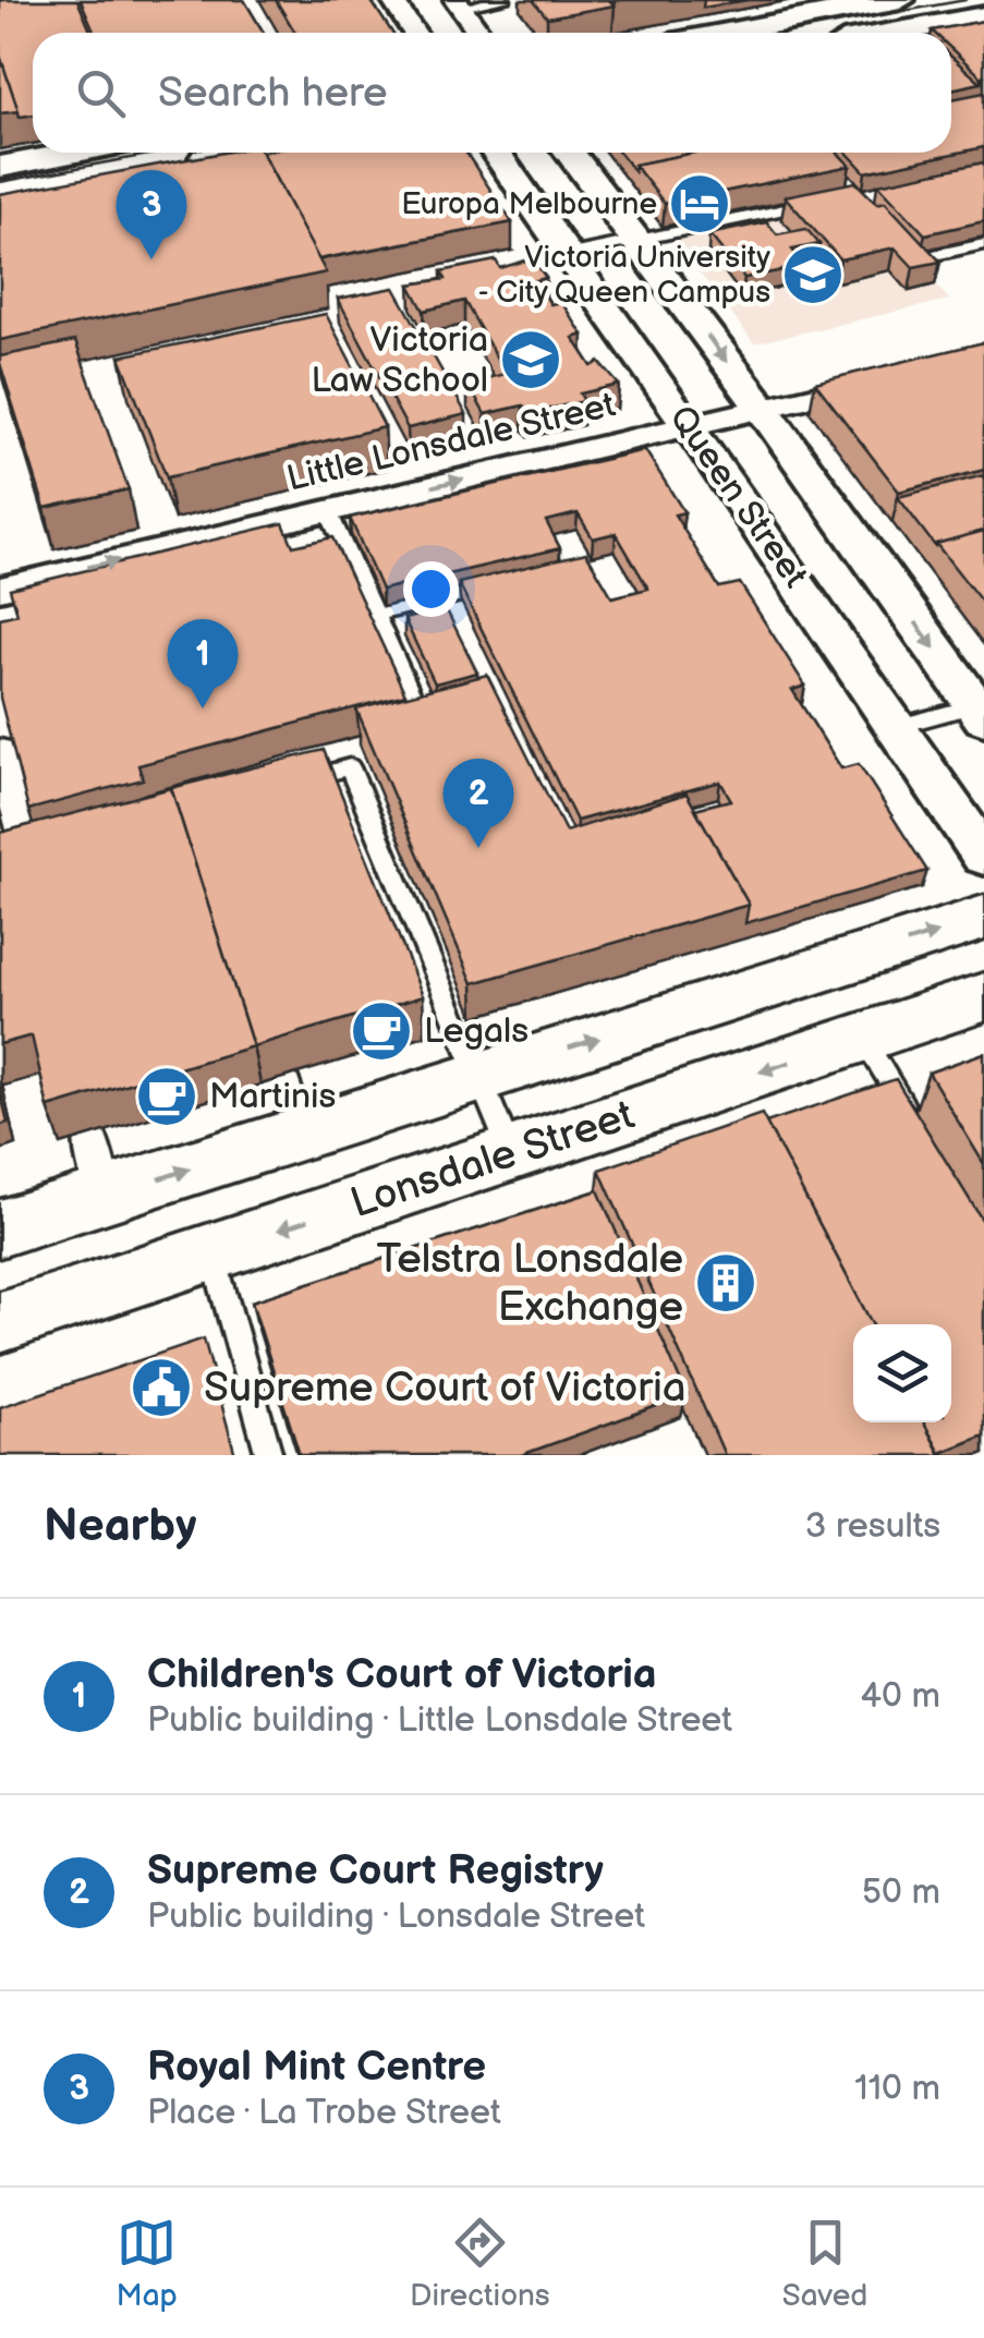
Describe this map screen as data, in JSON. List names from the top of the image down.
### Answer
{
  "streets": {
    "main road": ["Lonsdale Street"],
    "street": ["Little Lonsdale Street", "Queen Street"]
  },
  "crossings": [
    ["Little Lonsdale Street", "Queen Street"]
  ],
  "one_way": ["Little Lonsdale Street"],
  "places": {
    "hotel": ["Europa Melbourne"],
    "school or university": ["Victoria University - City Queen Campus", "Victoria Law School"],
    "cafe": ["Legals", "Martinis"],
    "building": ["Telstra Lonsdale Exchange"],
    "public building": ["Supreme Court of Victoria"]
  },
  "page": {
    "search": "Search here",
    "pins": ["3", "1", "2"],
    "heading": ["Nearby", "3 results"],
    "list": [
      {
        "mark": "1",
        "name": "Children's Court of Victoria",
        "note": "Public building · Little Lonsdale Street",
        "value": "40 m"
      },
      {
        "mark": "2",
        "name": "Supreme Court Registry",
        "note": "Public building · Lonsdale Street",
        "value": "50 m"
      },
      {
        "mark": "3",
        "name": "Royal Mint Centre",
        "note": "Place · La Trobe Street",
        "value": "110 m"
      }
    ],
    "nav": ["Map", "Directions", "Saved"]
  }
}
